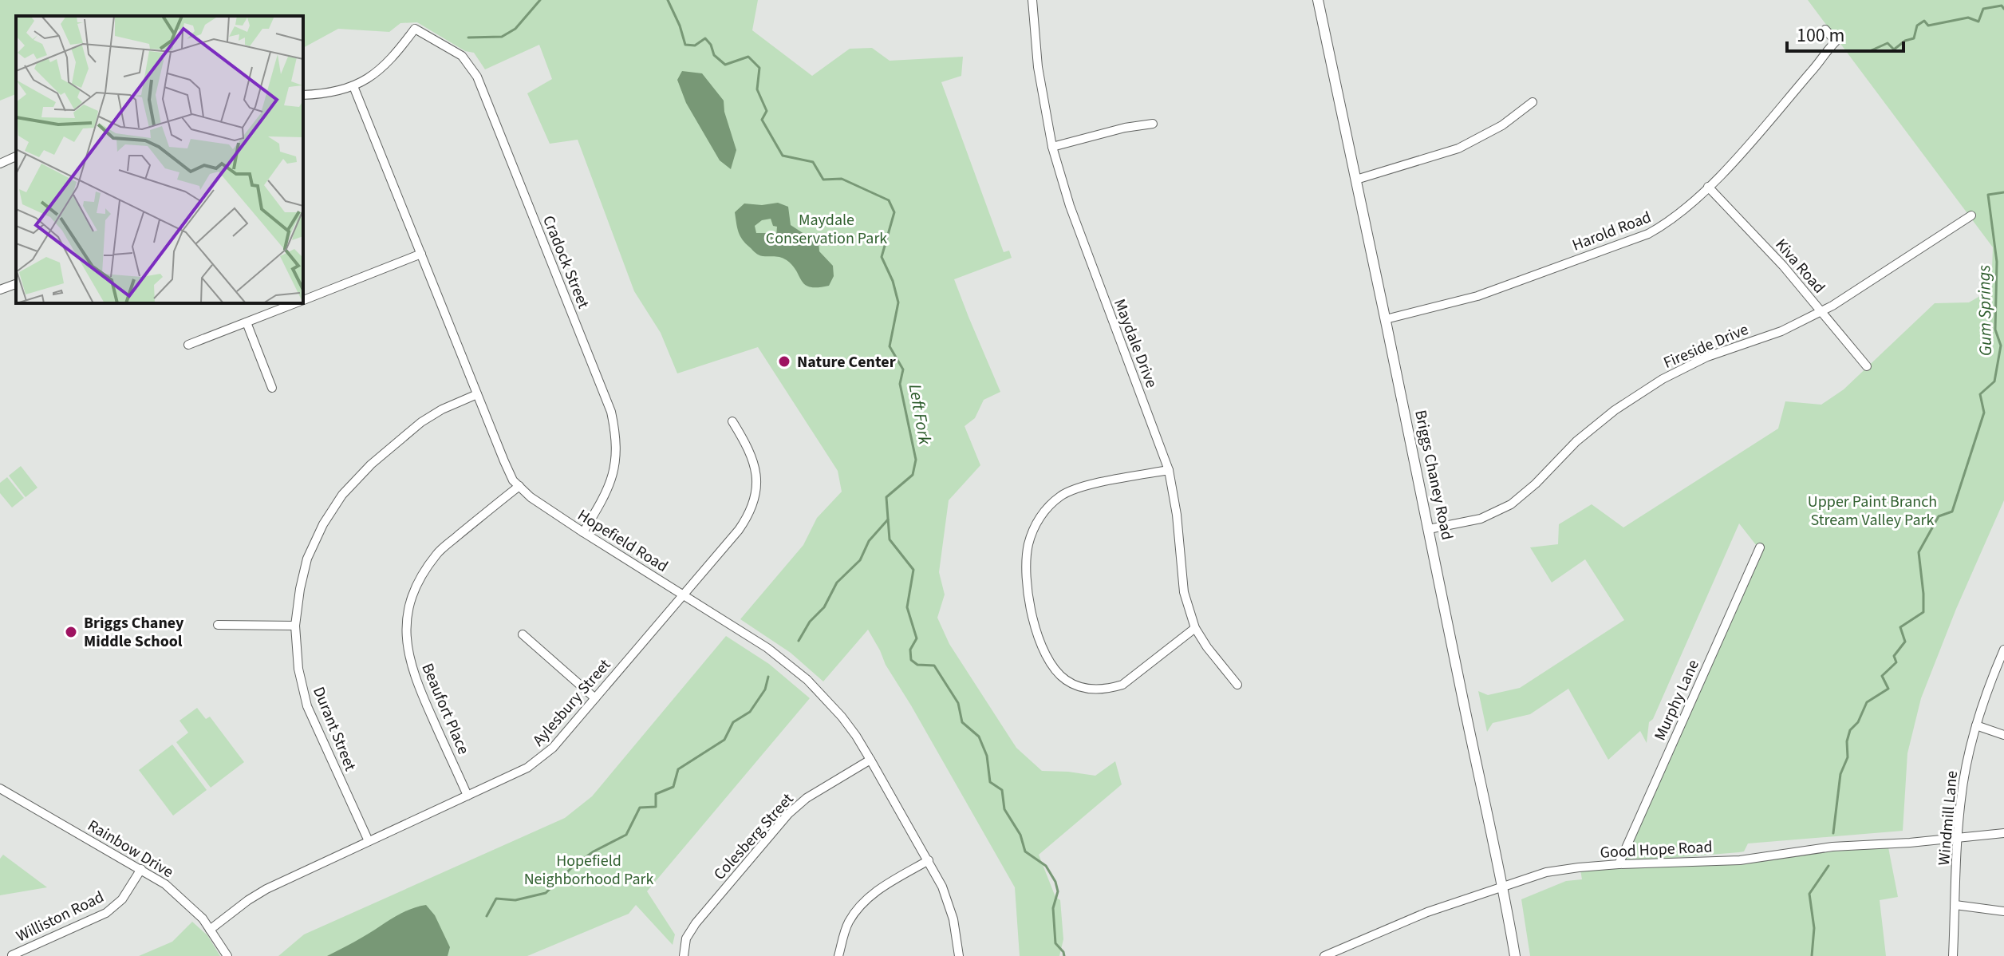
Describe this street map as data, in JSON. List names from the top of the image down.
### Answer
{
  "streets": {
    "main road": ["Briggs Chaney Road"],
    "street": [
      "Harold Road",
      "Cradock Street",
      "Kiva Road",
      "Maydale Drive",
      "Fireside Drive",
      "Hopefield Road",
      "Murphy Lane",
      "Aylesbury Street",
      "Beaufort Place",
      "Durant Street",
      "Windmill Lane",
      "Colesberg Street",
      "Rainbow Drive",
      "Good Hope Road",
      "Williston Road"
    ]
  },
  "crossings": [
    ["Harold Road", "Kiva Road"],
    ["Harold Road", "Briggs Chaney Road"],
    ["Cradock Street", "Hopefield Road"],
    ["Kiva Road", "Fireside Drive"],
    ["Fireside Drive", "Briggs Chaney Road"],
    ["Briggs Chaney Road", "Good Hope Road"],
    ["Hopefield Road", "Aylesbury Street"],
    ["Hopefield Road", "Beaufort Place"],
    ["Hopefield Road", "Durant Street"],
    ["Hopefield Road", "Colesberg Street"],
    ["Murphy Lane", "Good Hope Road"],
    ["Aylesbury Street", "Beaufort Place"],
    ["Aylesbury Street", "Durant Street"],
    ["Aylesbury Street", "Rainbow Drive"],
    ["Windmill Lane", "Good Hope Road"],
    ["Rainbow Drive", "Williston Road"]
  ],
  "water": ["Gum Springs", "Left Fork"],
  "parks": ["Maydale Conservation Park", "Upper Paint Branch Stream Valley Park", "Hopefield Neighborhood Park"],
  "places": ["Nature Center", "Briggs Chaney Middle School"],
  "scale_bar": "100 m"
}
